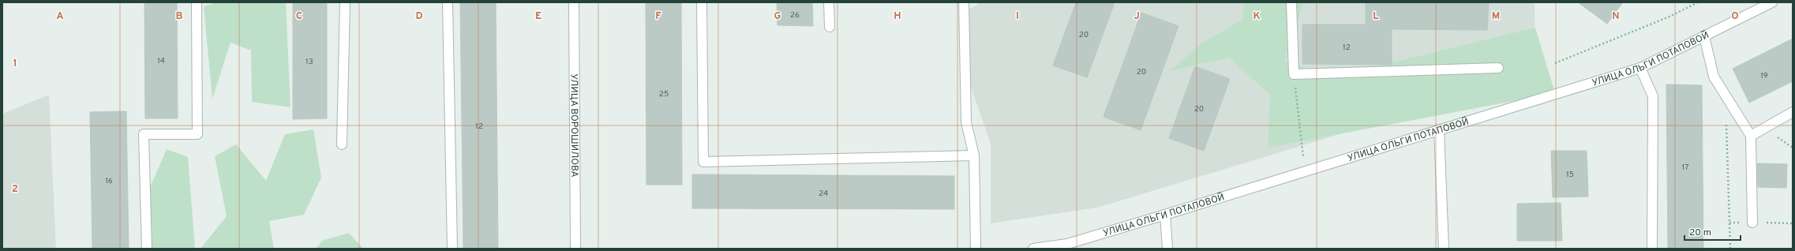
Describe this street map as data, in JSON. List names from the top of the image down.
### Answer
{
  "streets": {
    "street": ["УЛИЦА ОЛЬГИ ПОТАПОВОЙ", "УЛИЦА ВОРОШИЛОВА"]
  },
  "house_numbers": [
    "26",
    "20",
    "12",
    "14",
    "13",
    "20",
    "19",
    "25",
    "20",
    "12",
    "17",
    "15",
    "16",
    "24"
  ],
  "scale_bar": "20 m",
  "grid": {
    "columns": [
      "A",
      "B",
      "C",
      "D",
      "E",
      "F",
      "G",
      "H",
      "I",
      "J",
      "K",
      "L",
      "M",
      "N",
      "O"
    ],
    "rows": ["1", "2"]
  }
}
